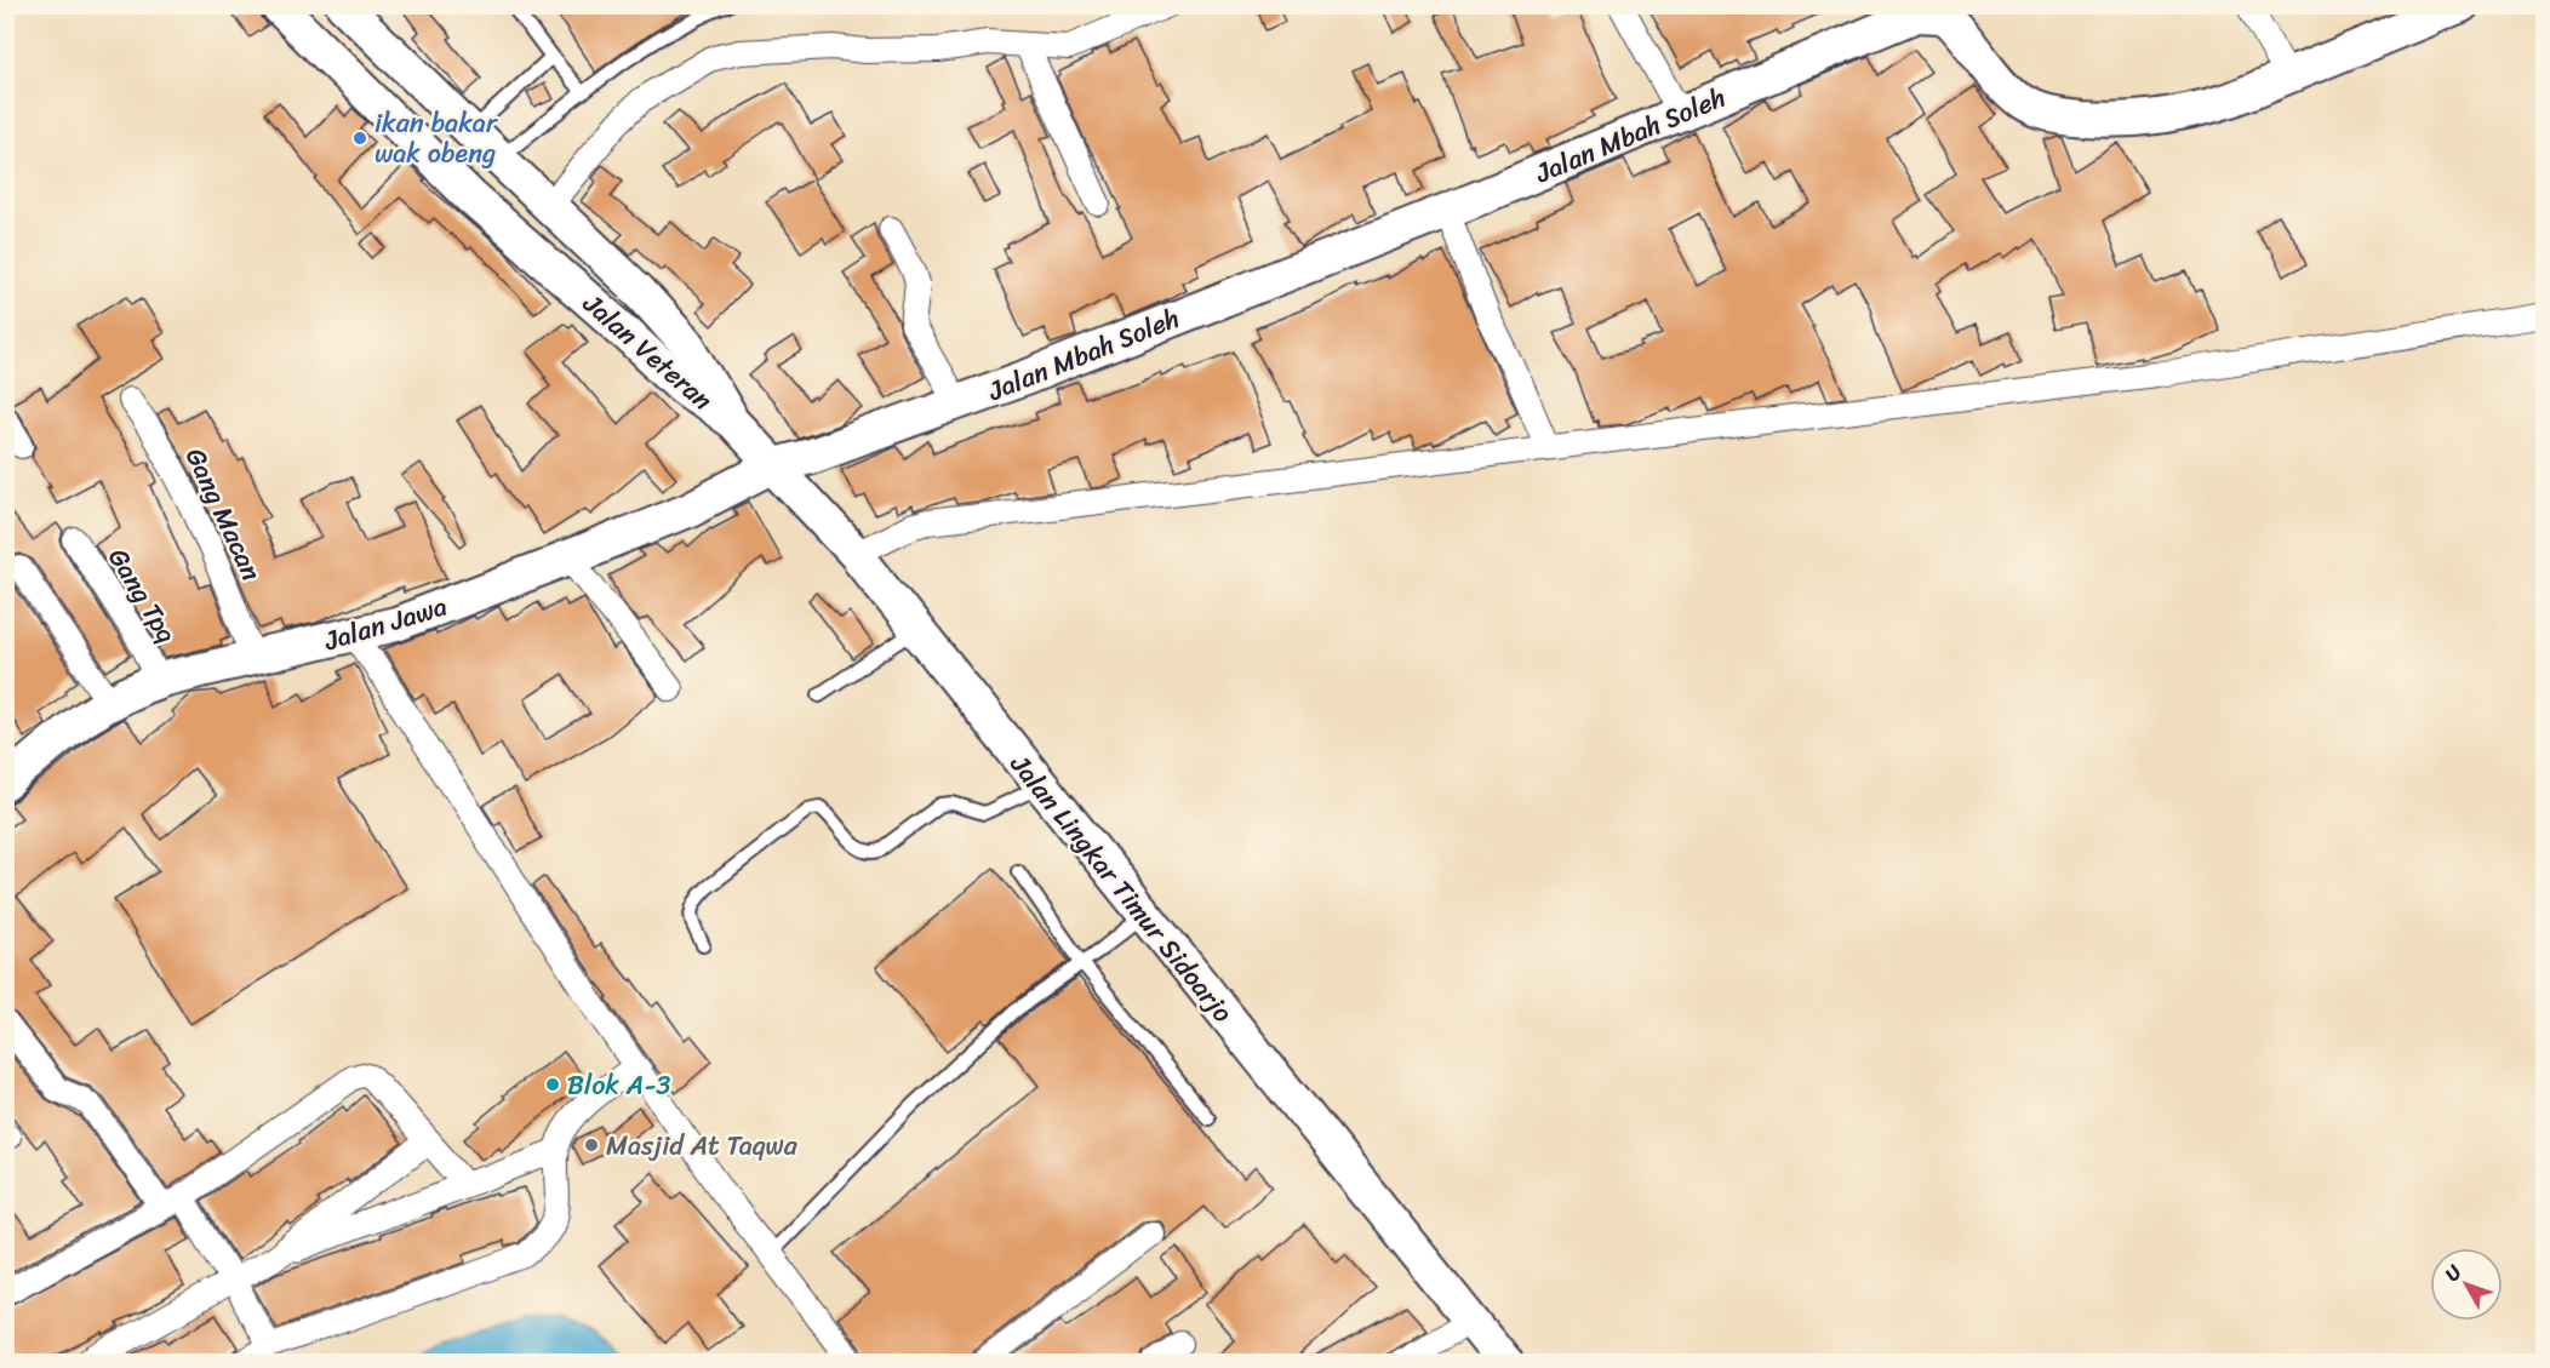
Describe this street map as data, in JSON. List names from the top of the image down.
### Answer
{
  "streets": {
    "street": [
      "Jalan Mbah Soleh",
      "Jalan Veteran",
      "Gang Macan",
      "Gang Tpq",
      "Jalan Jawa",
      "Jalan Lingkar Timur Sidoarjo"
    ]
  },
  "crossings": [
    ["Jalan Mbah Soleh", "Jalan Jawa"],
    ["Jalan Mbah Soleh", "Jalan Lingkar Timur Sidoarjo"],
    ["Jalan Veteran", "Jalan Lingkar Timur Sidoarjo"],
    ["Gang Macan", "Jalan Jawa"],
    ["Gang Tpq", "Jalan Jawa"],
    ["Jalan Jawa", "Jalan Lingkar Timur Sidoarjo"]
  ],
  "places": ["ikan bakar wak obeng", "Blok A-3", "Masjid At Taqwa"],
  "north": "top left"
}
